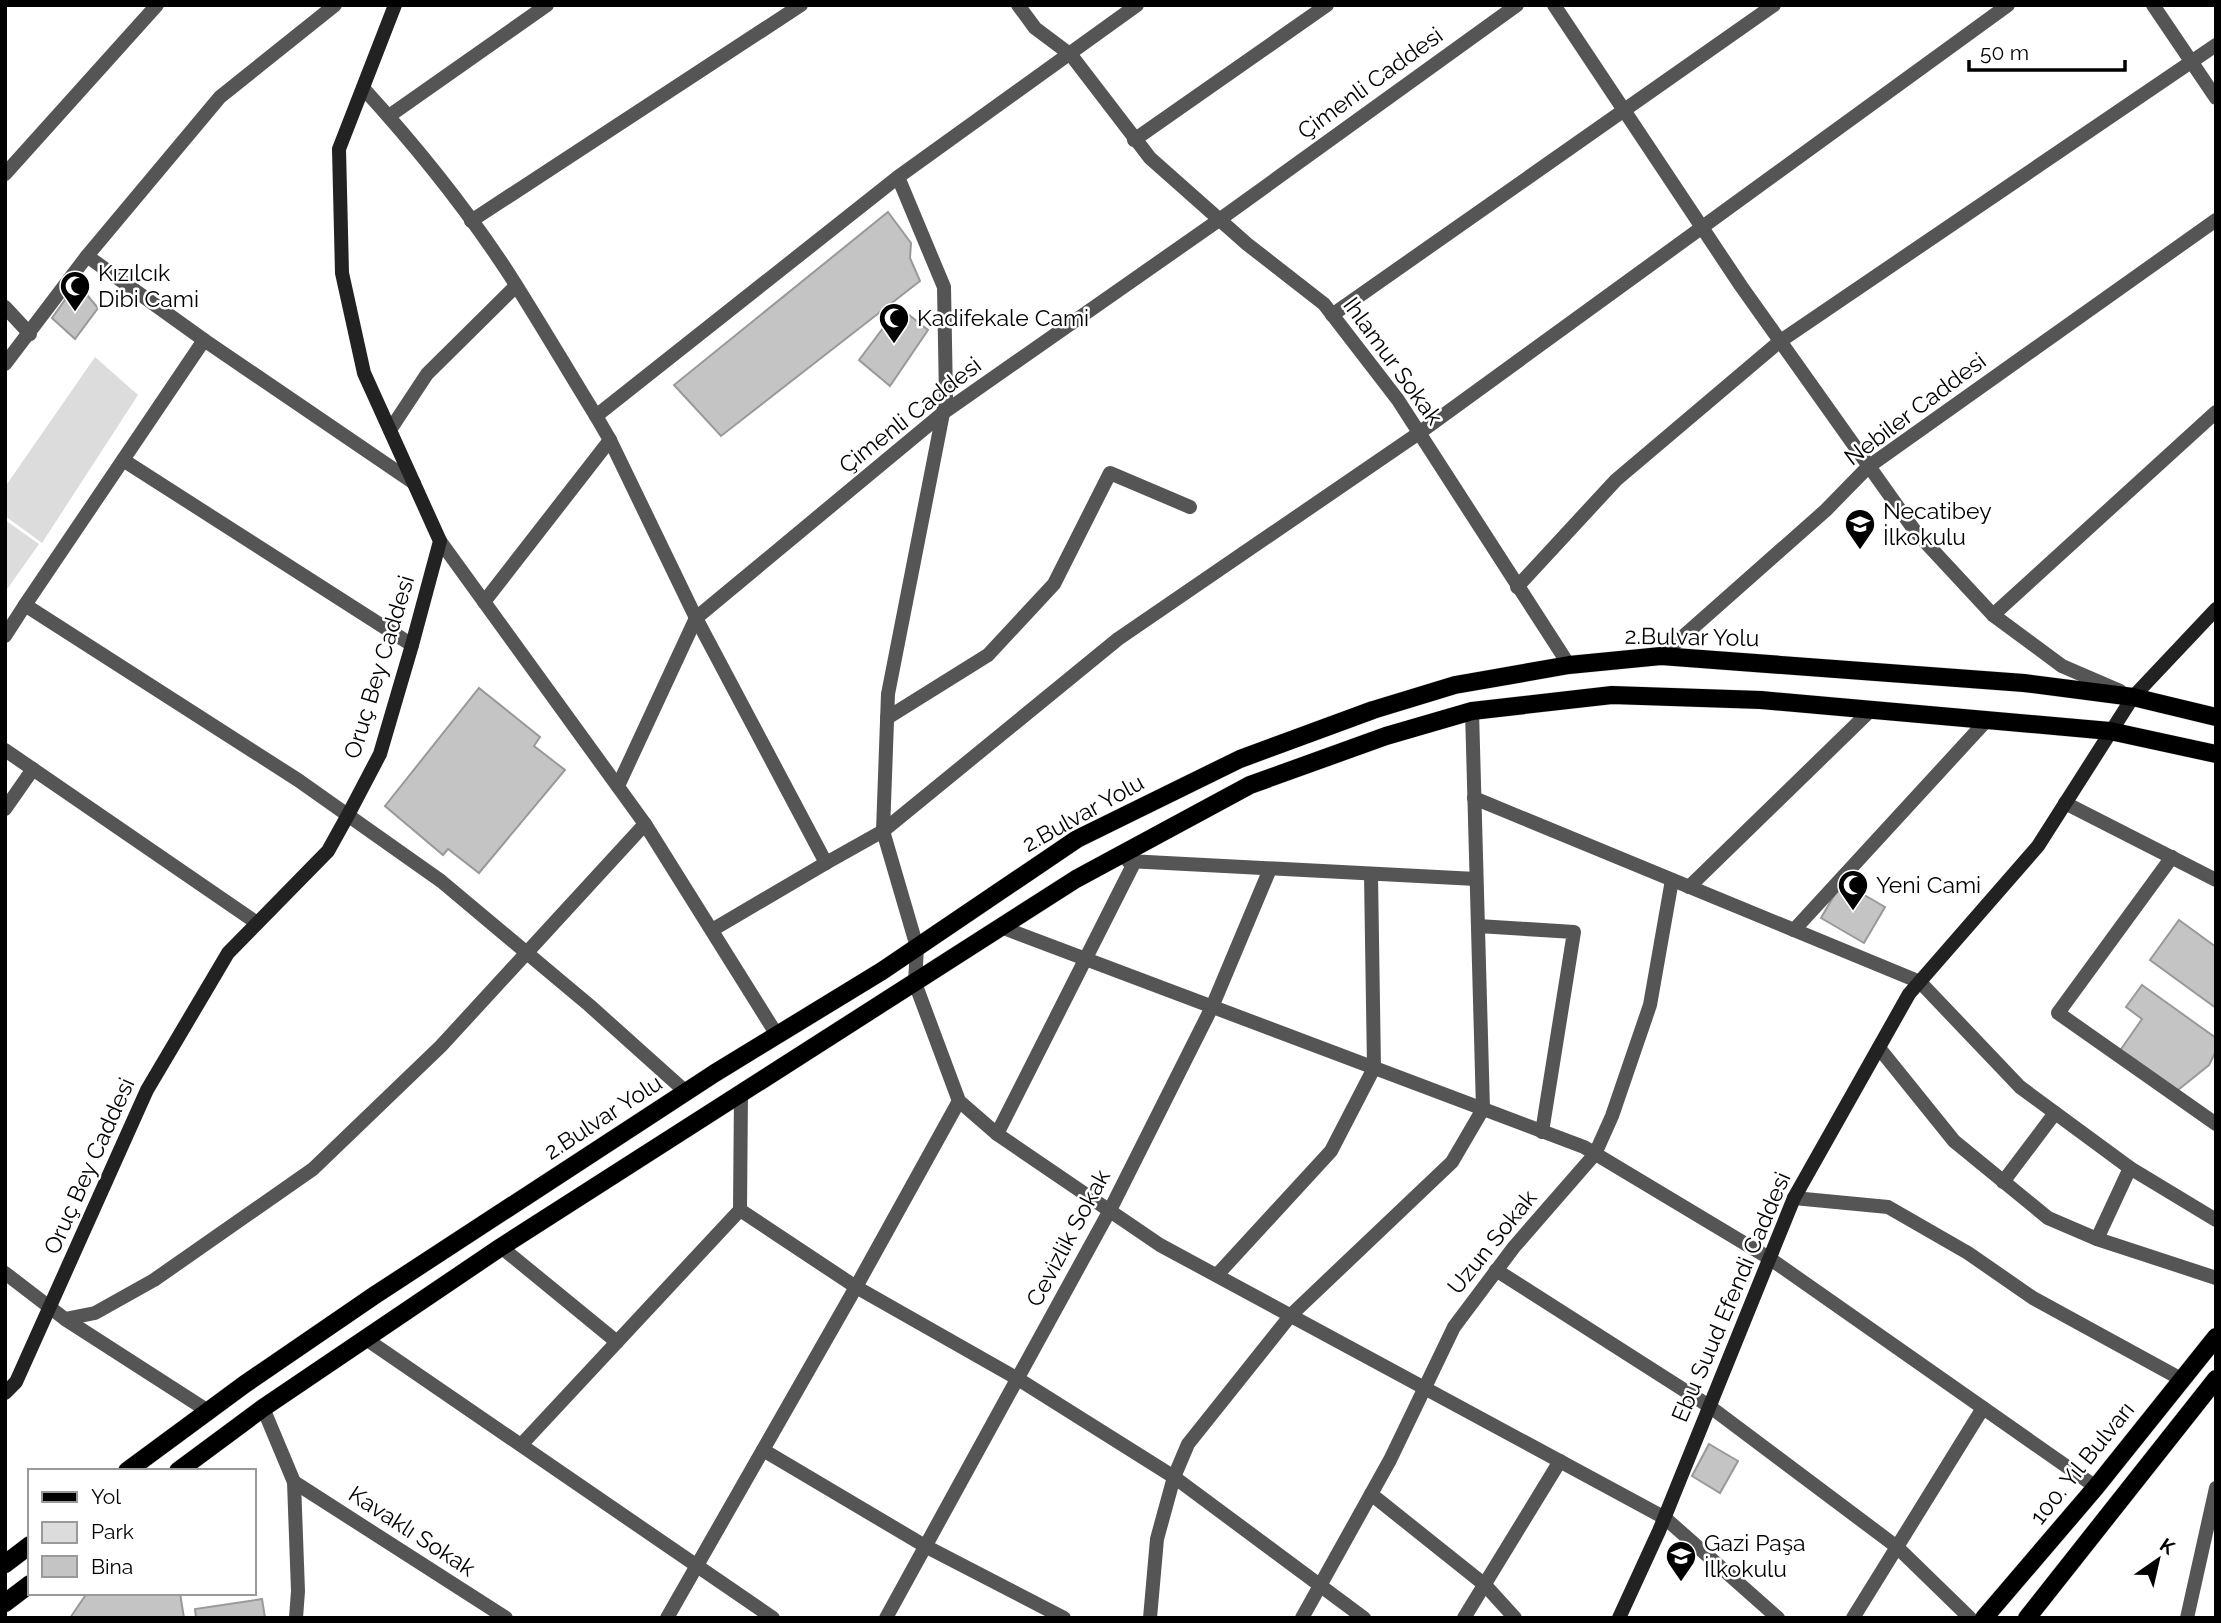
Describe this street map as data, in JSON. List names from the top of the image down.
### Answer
{
  "streets": {
    "main road": [
      "2.Bulvar Yolu",
      "Oruç Bey Caddesi",
      "Ebu Suud Efendi Caddesi",
      "100. Yıl Bulvarı"
    ],
    "street": [
      "Çimenli Caddesi",
      "Ihlamur Sokak",
      "Nebiler Caddesi",
      "Cevizlik Sokak",
      "Uzun Sokak",
      "Kavaklı Sokak"
    ]
  },
  "crossings": [
    ["Çimenli Caddesi", "Ihlamur Sokak"],
    ["Ihlamur Sokak", "2.Bulvar Yolu"],
    ["Nebiler Caddesi", "2.Bulvar Yolu"],
    ["2.Bulvar Yolu", "Ebu Suud Efendi Caddesi"]
  ],
  "places": {
    "mosque": ["Kızılcık Dibi Cami", "Kadifekale Cami", "Yeni Cami"],
    "school or university": ["Necatibey İlkokulu", "Gazi Paşa İlkokulu"]
  },
  "legend": ["Yol", "Park", "Bina"],
  "scale_bar": "50 m",
  "north": "top right"
}
